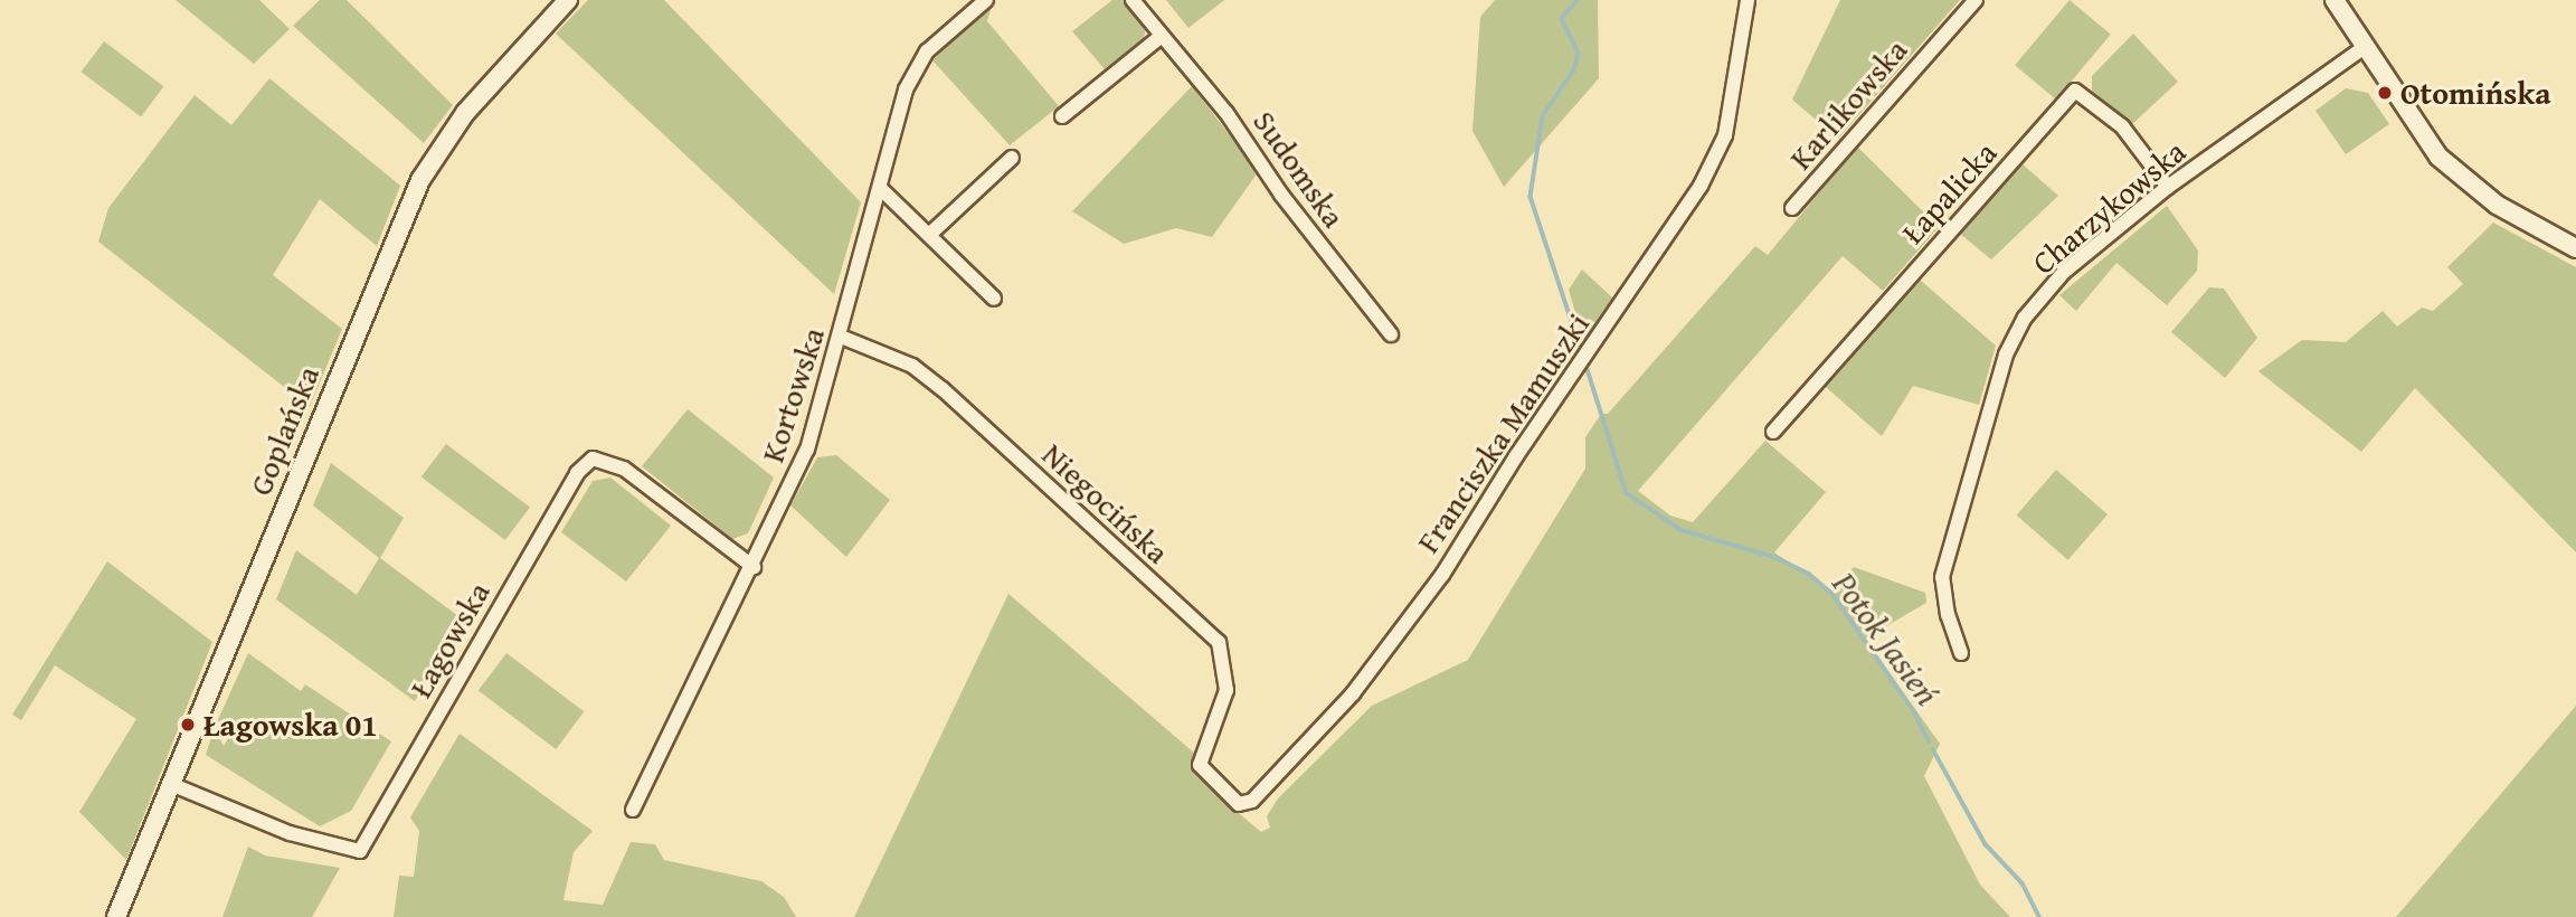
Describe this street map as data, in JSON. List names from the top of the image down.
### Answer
{
  "streets": {
    "street": [
      "Karlikowska",
      "Sudomska",
      "Łapalicka",
      "Charzykowska",
      "Kortowska",
      "Goplańska",
      "Franciszka Mamuszki",
      "Niegocińska",
      "Łagowska"
    ]
  },
  "crossings": [
    ["Łapalicka", "Charzykowska"],
    ["Kortowska", "Niegocińska"],
    ["Kortowska", "Łagowska"],
    ["Goplańska", "Łagowska"],
    ["Franciszka Mamuszki", "Niegocińska"]
  ],
  "water": ["Potok Jasień"],
  "places": ["Otomińska", "Łagowska 01"]
}
